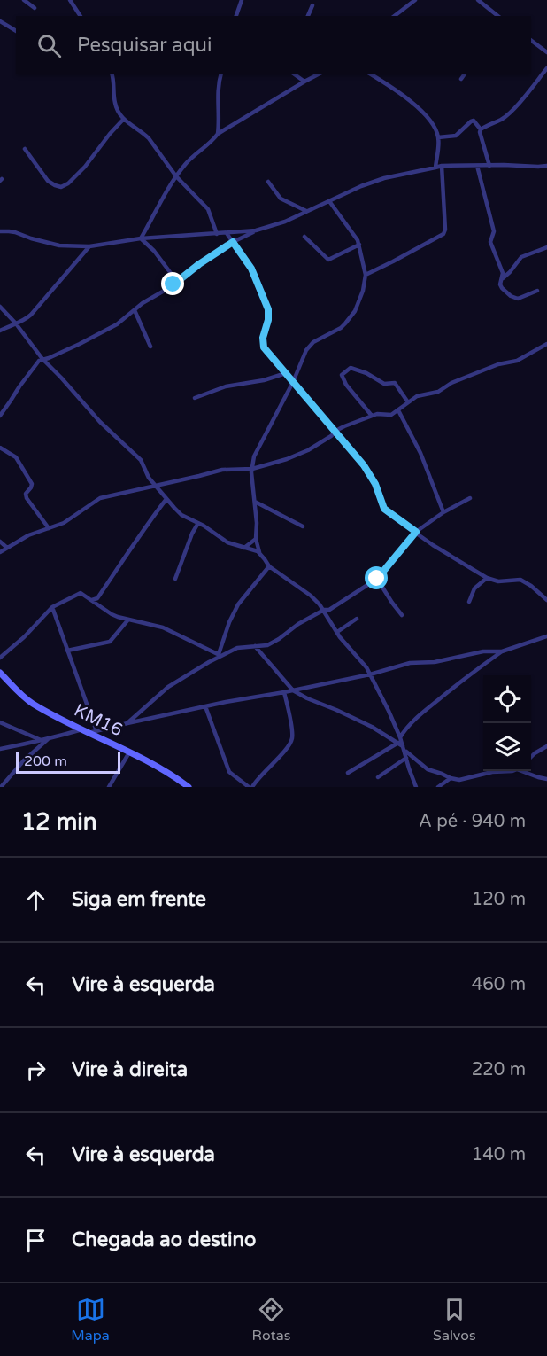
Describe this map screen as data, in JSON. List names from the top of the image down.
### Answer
{
  "streets": {
    "street": ["KM16"]
  },
  "scale_bar": "200 m",
  "page": {
    "search": "Pesquisar aqui",
    "scale": "200 m",
    "heading": ["12 min", "A pé · 940 m"],
    "list": [
      ["Siga em frente", "120 m"],
      ["Vire à esquerda", "460 m"],
      ["Vire à direita", "220 m"],
      ["Vire à esquerda", "140 m"],
      "Chegada ao destino"
    ],
    "nav": ["Mapa", "Rotas", "Salvos"]
  }
}
